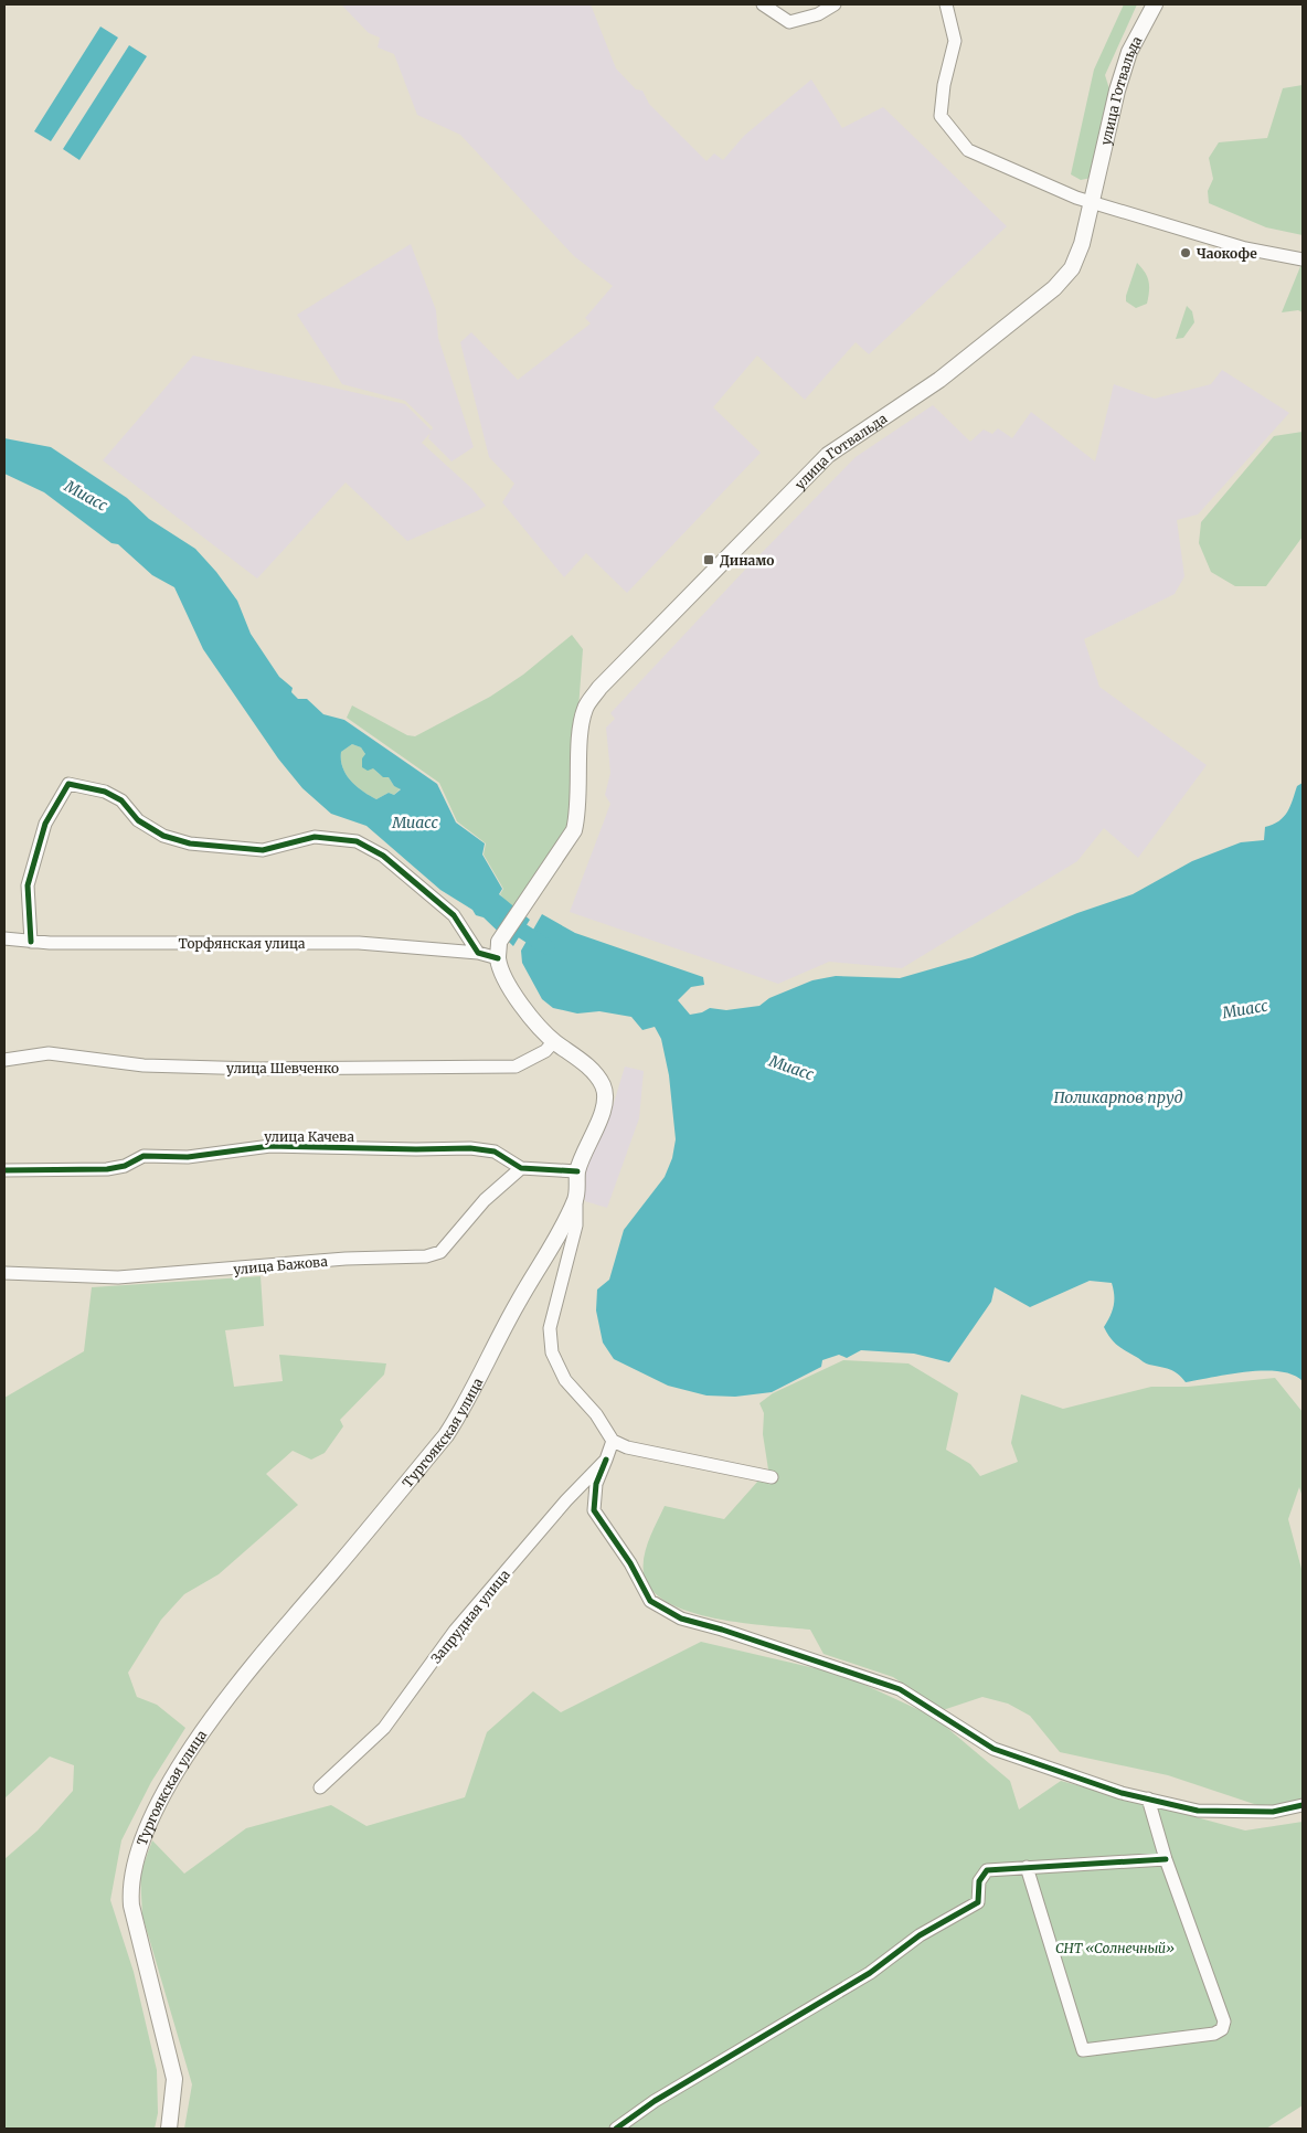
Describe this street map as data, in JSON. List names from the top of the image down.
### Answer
{
  "streets": {
    "main road": ["улица Готвальда", "Тургоякская улица"],
    "street": [
      "Торфянская улица",
      "улица Шевченко",
      "улица Качева",
      "улица Бажова",
      "Запрудная улица"
    ]
  },
  "crossings": [
    ["улица Готвальда", "Тургоякская улица"],
    ["Торфянская улица", "Тургоякская улица"],
    ["улица Шевченко", "Тургоякская улица"],
    ["улица Качева", "улица Бажова"],
    ["улица Качева", "Тургоякская улица"]
  ],
  "water": ["Миасс", "Поликарпов пруд"],
  "parks": ["СНТ «Солнечный»"],
  "places": {
    "other": ["Чаокофе"],
    "transit": ["Динамо"]
  }
}
